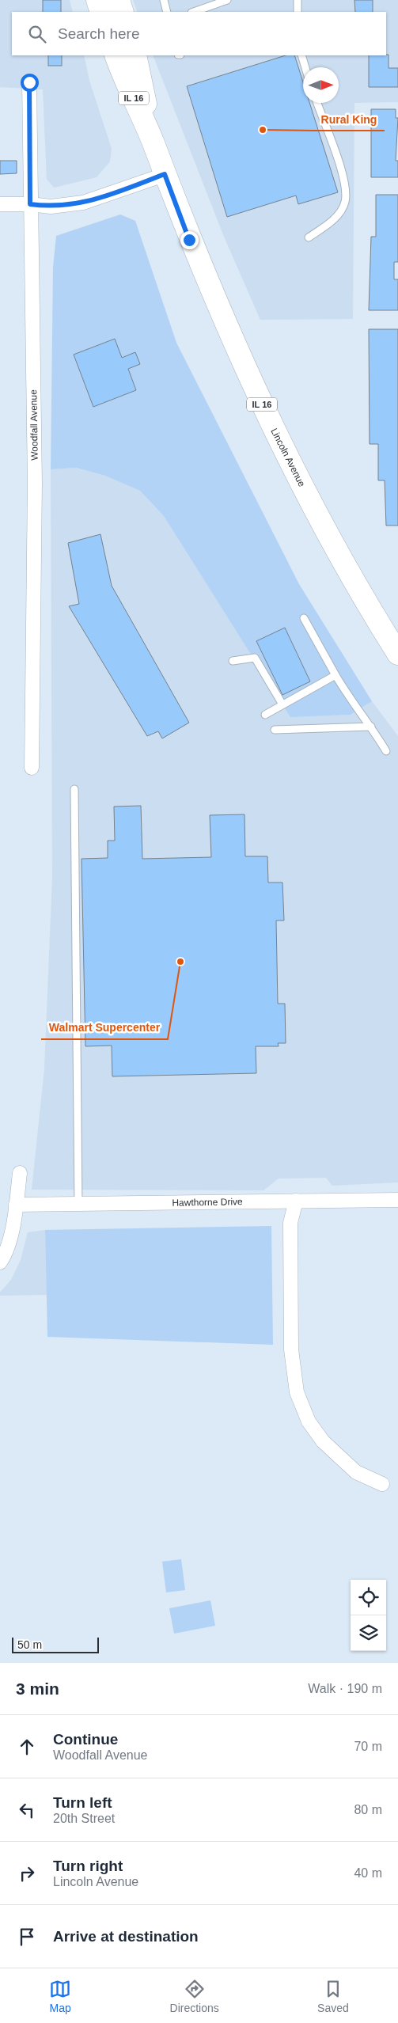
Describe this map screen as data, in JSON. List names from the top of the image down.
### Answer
{
  "streets": {
    "main road": ["IL 16", "Lincoln Avenue"],
    "street": ["Woodfall Avenue", "Hawthorne Drive"]
  },
  "places": ["Rural King", "Walmart Supercenter"],
  "scale_bar": "50 m",
  "north": "right",
  "page": {
    "search": "Search here",
    "scale": "50 m",
    "heading": ["3 min", "Walk · 190 m"],
    "list": [
      ["Continue", "Woodfall Avenue", "70 m"],
      ["Turn left", "20th Street", "80 m"],
      ["Turn right", "Lincoln Avenue", "40 m"],
      "Arrive at destination"
    ],
    "nav": ["Map", "Directions", "Saved"]
  }
}
